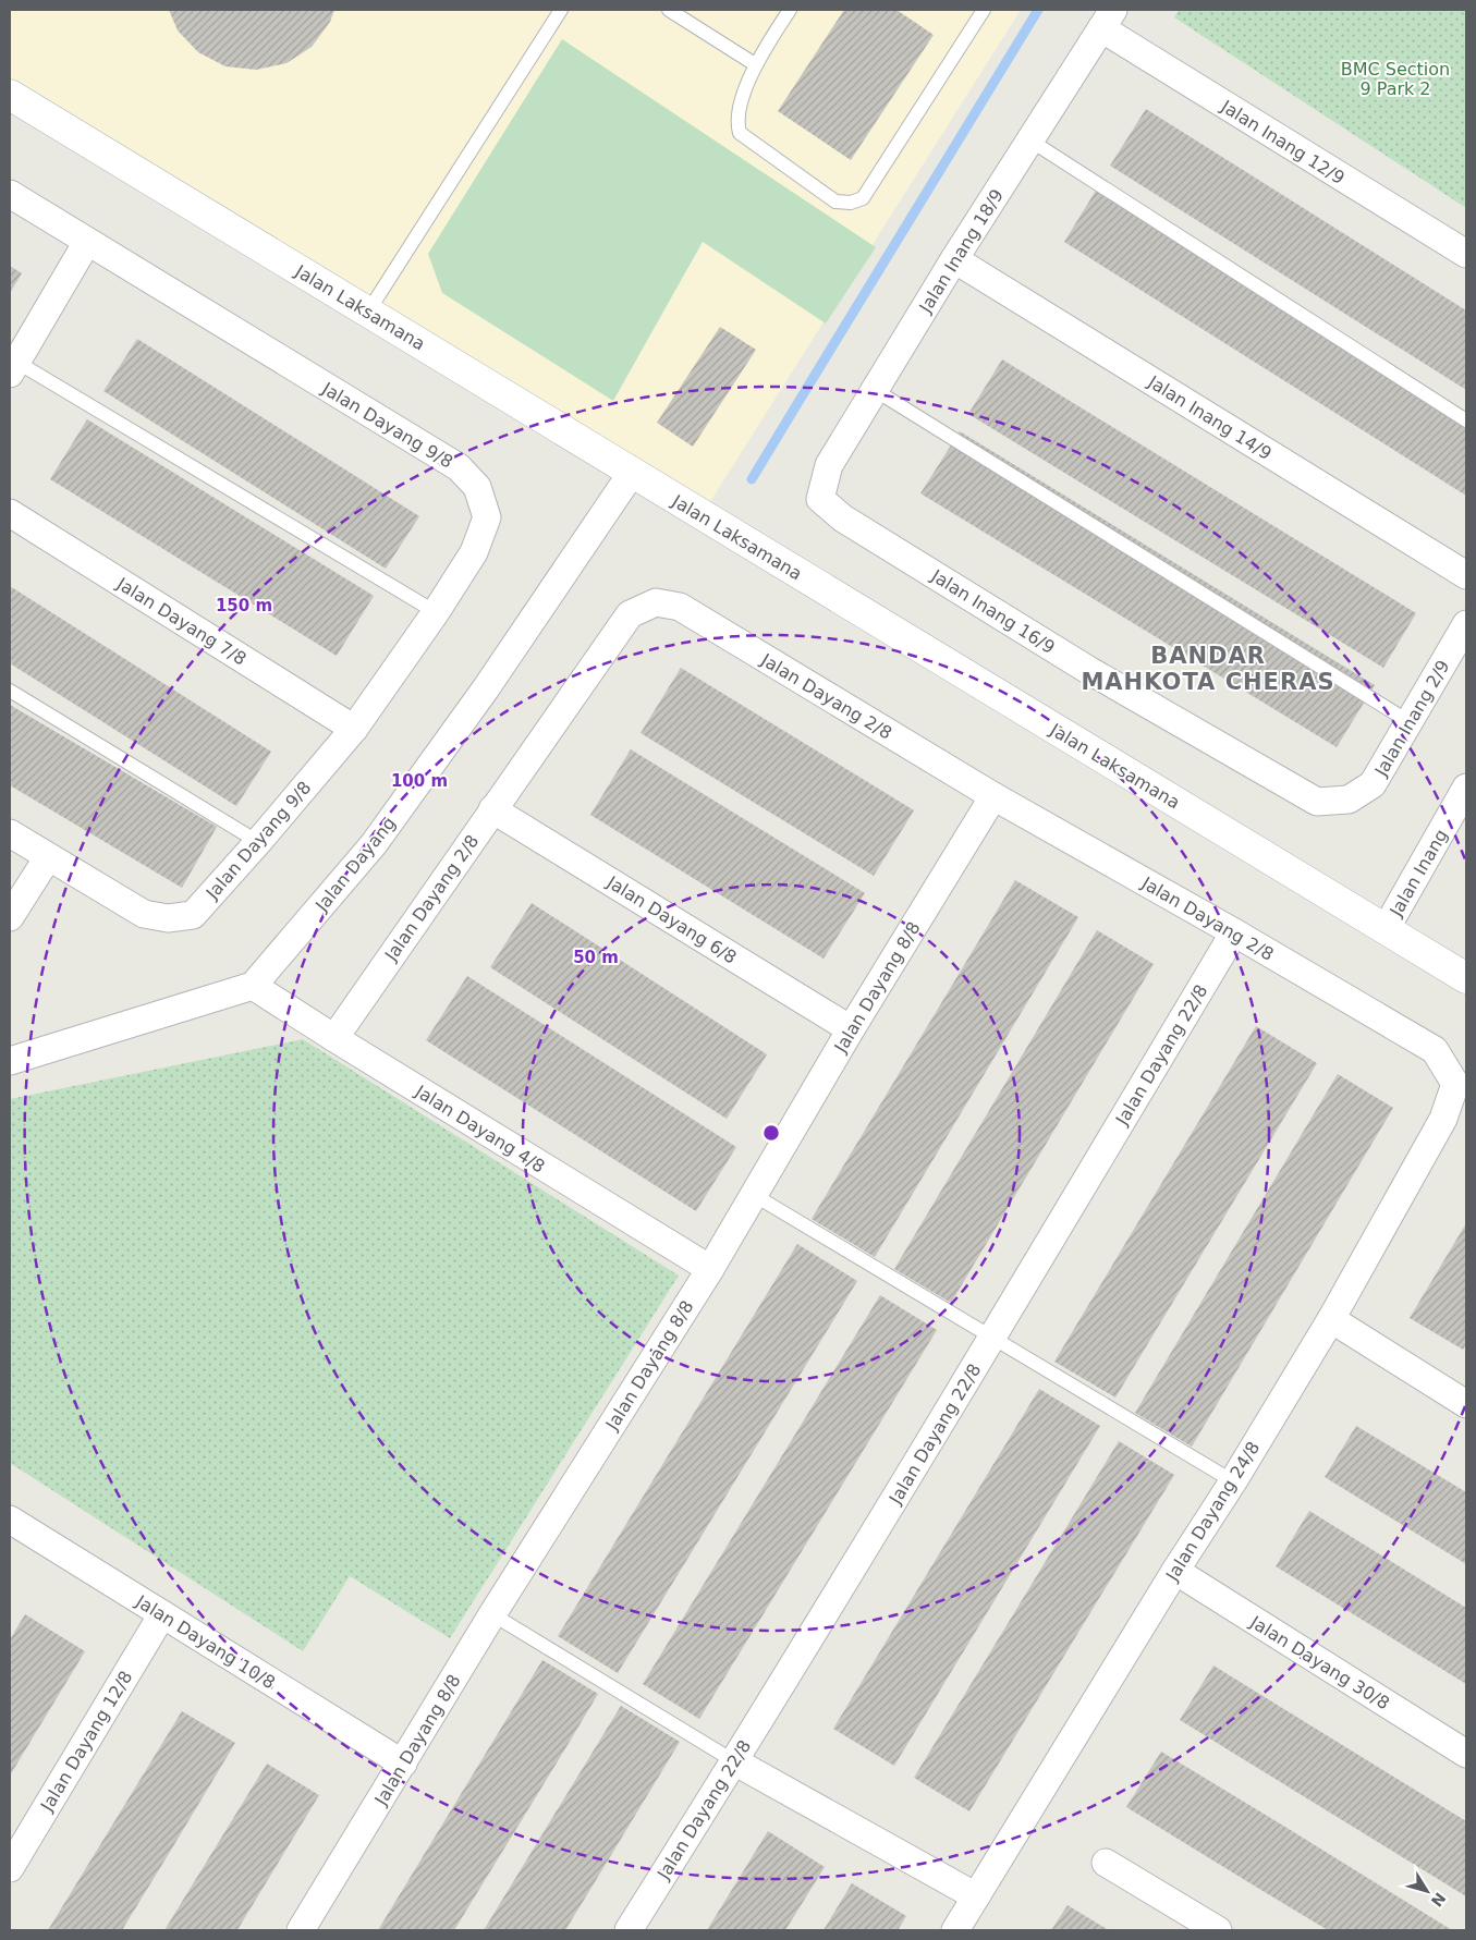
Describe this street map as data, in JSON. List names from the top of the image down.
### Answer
{
  "streets": {
    "street": [
      "Jalan Inang 12/9",
      "Jalan Inang 18/9",
      "Jalan Laksamana",
      "Jalan Inang 14/9",
      "Jalan Dayang 9/8",
      "Jalan Inang 16/9",
      "Jalan Dayang 7/8",
      "Jalan Dayang 2/8",
      "Jalan Inang 2/9",
      "Jalan Dayang",
      "Jalan Inang",
      "Jalan Dayang 6/8",
      "Jalan Dayang 8/8",
      "Jalan Dayang 22/8",
      "Jalan Dayang 4/8",
      "Jalan Dayang 24/8",
      "Jalan Dayang 10/8",
      "Jalan Dayang 30/8",
      "Jalan Dayang 12/8"
    ]
  },
  "crossings": [
    ["Jalan Inang 12/9", "Jalan Inang 18/9"],
    ["Jalan Inang 18/9", "Jalan Inang 14/9"],
    ["Jalan Inang 18/9", "Jalan Inang 16/9"],
    ["Jalan Laksamana", "Jalan Dayang"],
    ["Jalan Laksamana", "Jalan Inang"],
    ["Jalan Dayang 9/8", "Jalan Dayang 7/8"],
    ["Jalan Inang 16/9", "Jalan Inang 2/9"],
    ["Jalan Dayang 2/8", "Jalan Dayang 6/8"],
    ["Jalan Dayang 2/8", "Jalan Dayang 8/8"],
    ["Jalan Dayang 2/8", "Jalan Dayang 22/8"],
    ["Jalan Dayang 2/8", "Jalan Dayang 4/8"],
    ["Jalan Dayang 2/8", "Jalan Dayang 24/8"],
    ["Jalan Dayang", "Jalan Dayang 4/8"],
    ["Jalan Dayang 6/8", "Jalan Dayang 8/8"],
    ["Jalan Dayang 8/8", "Jalan Dayang 4/8"],
    ["Jalan Dayang 8/8", "Jalan Dayang 10/8"],
    ["Jalan Dayang 24/8", "Jalan Dayang 30/8"],
    ["Jalan Dayang 10/8", "Jalan Dayang 12/8"]
  ],
  "districts": ["BANDAR MAHKOTA CHERAS"],
  "parks": ["BMC Section 9 Park 2"],
  "north": "bottom right",
  "rings": ["150 m", "100 m", "50 m"]
}
